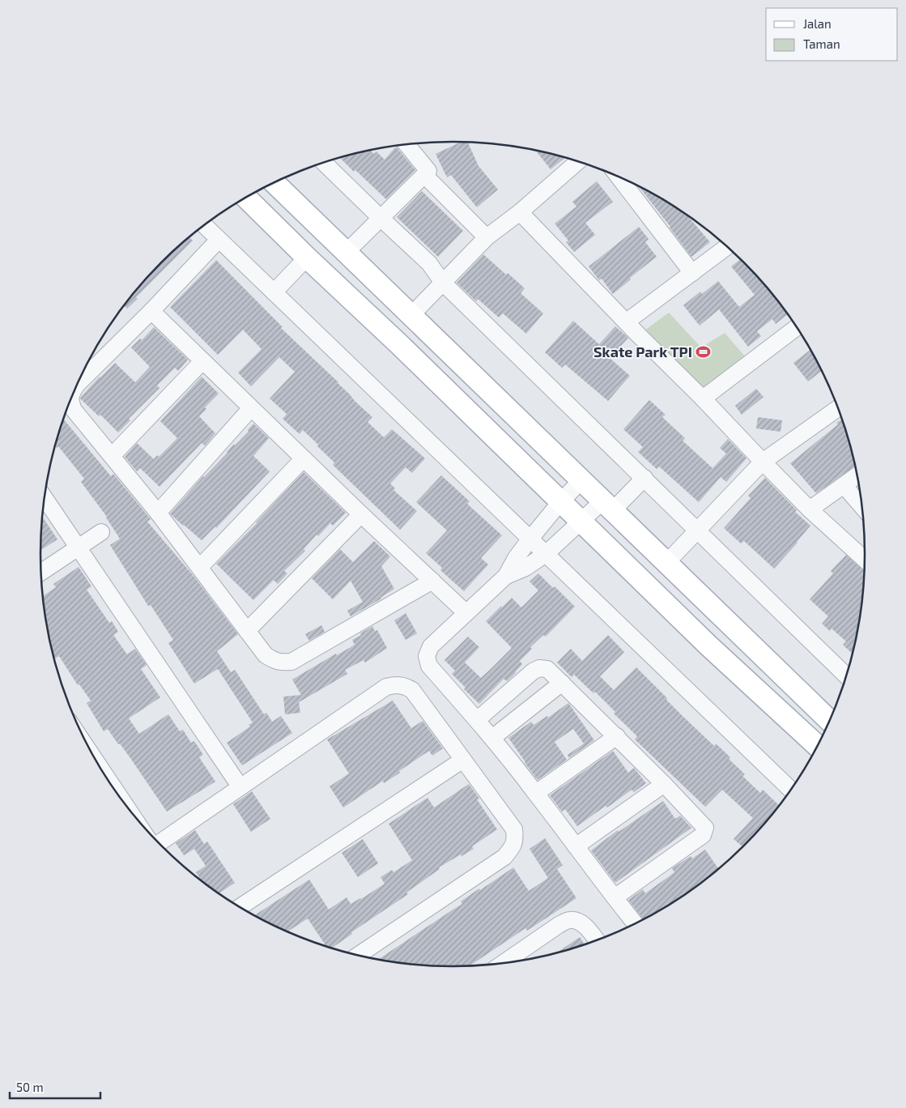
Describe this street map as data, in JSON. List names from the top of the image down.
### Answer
{
  "places": {
    "sports": ["Skate Park TPI"]
  },
  "legend": ["Jalan", "Taman"],
  "scale_bar": "50 m"
}
